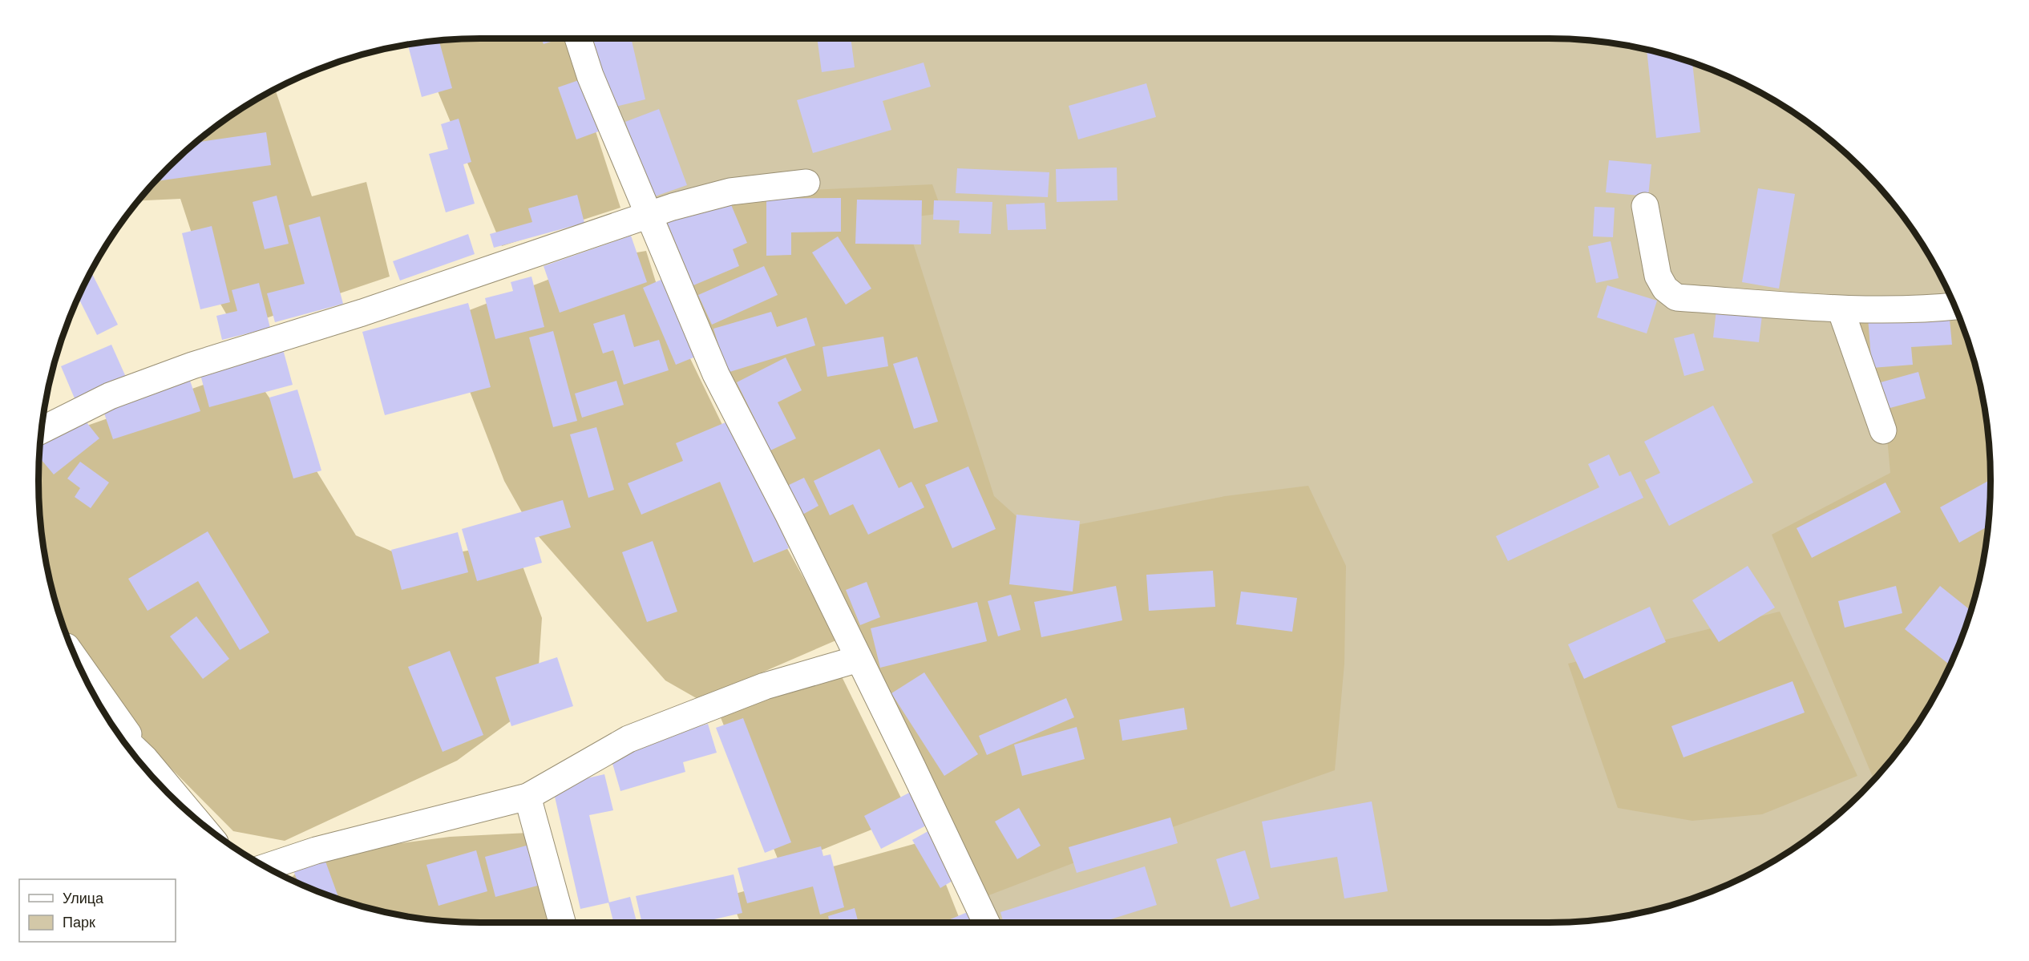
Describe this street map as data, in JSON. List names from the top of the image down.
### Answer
{
  "legend": ["Улица", "Парк"]
}
